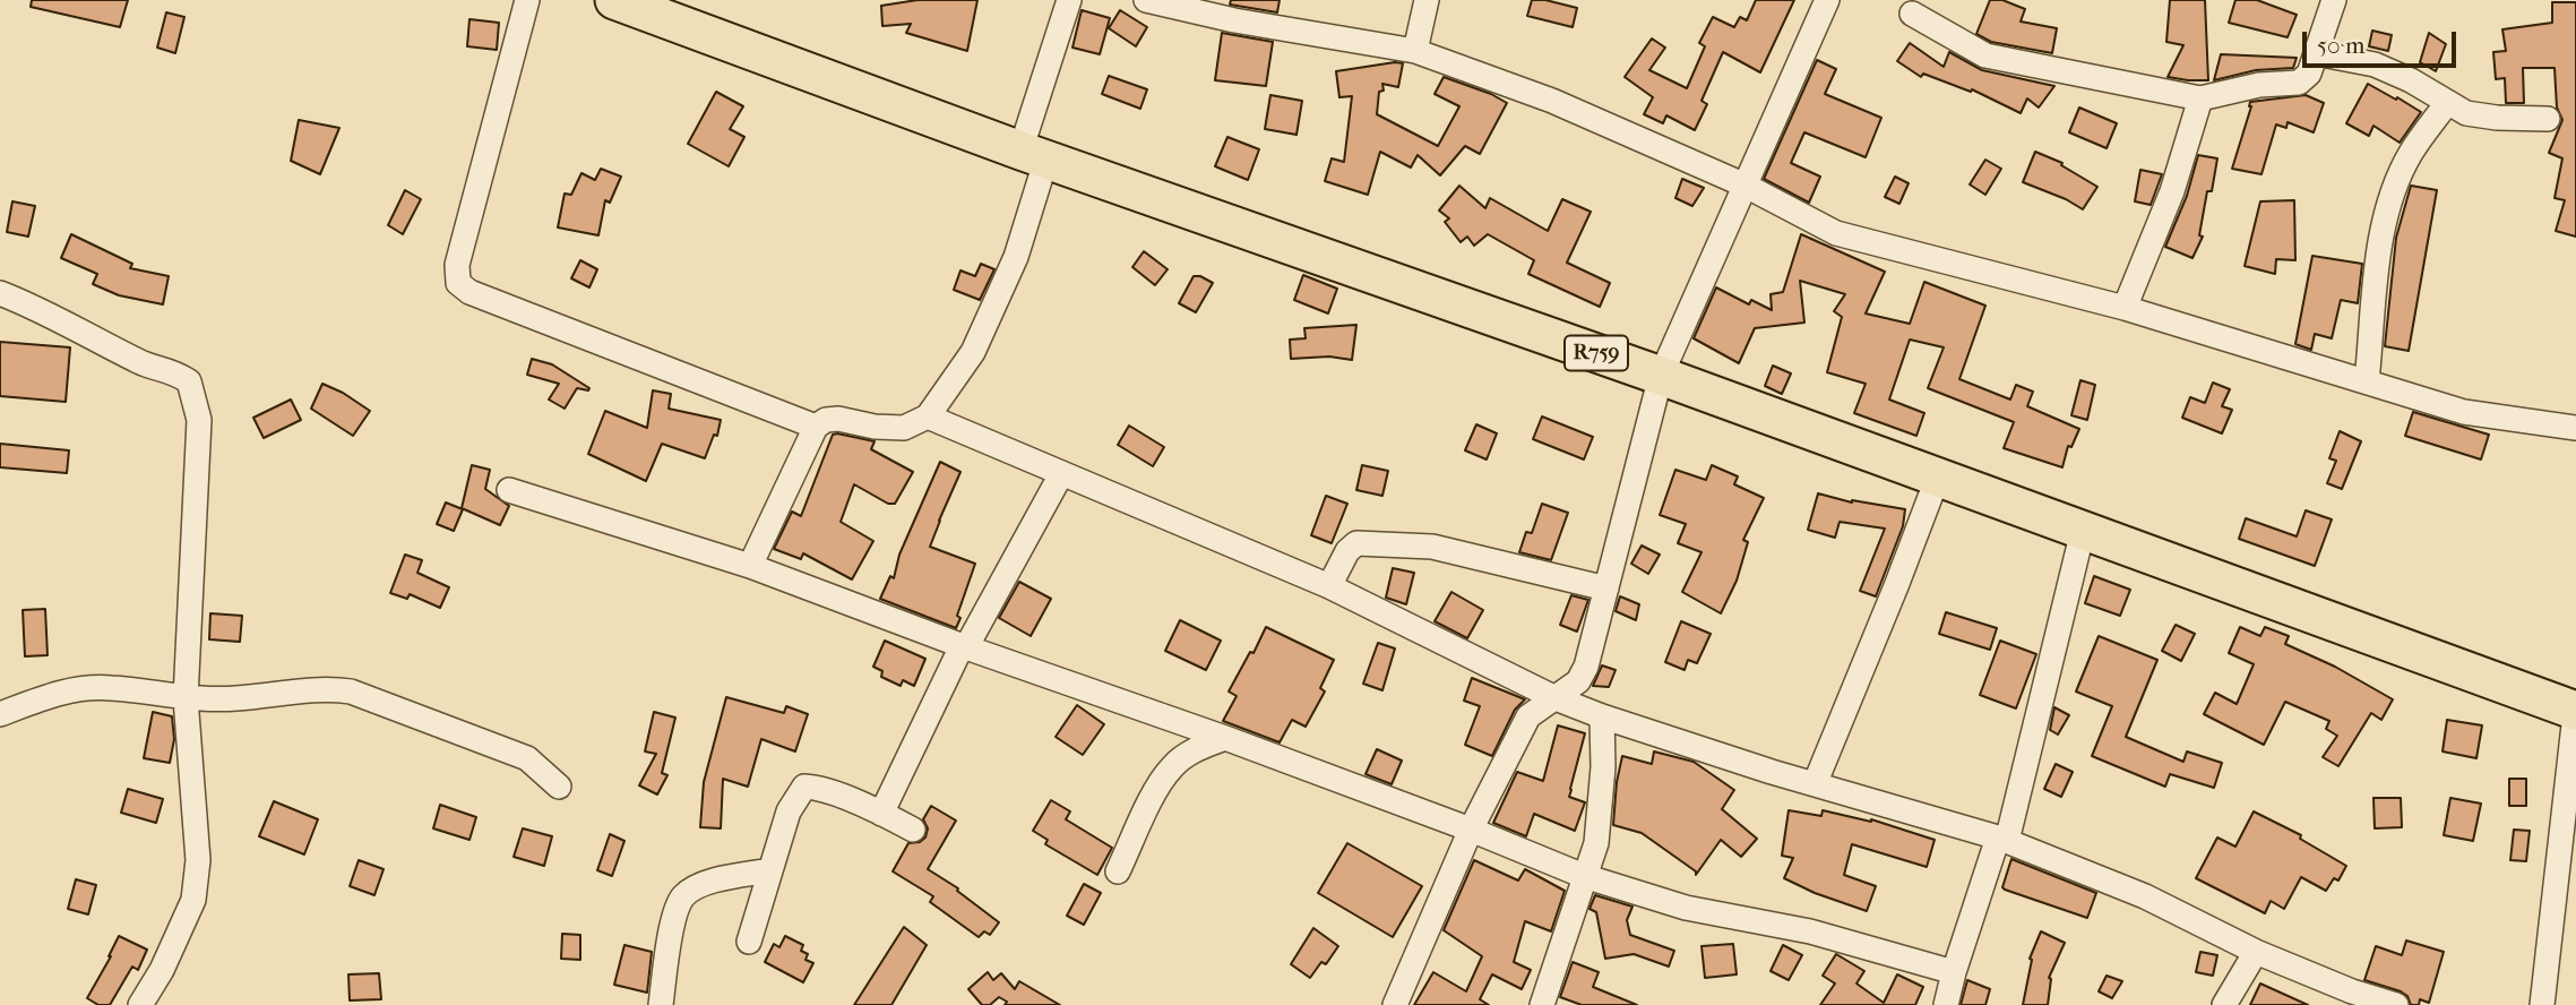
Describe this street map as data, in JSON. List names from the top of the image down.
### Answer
{
  "streets": {
    "main road": ["R759"]
  },
  "scale_bar": "50 m"
}
